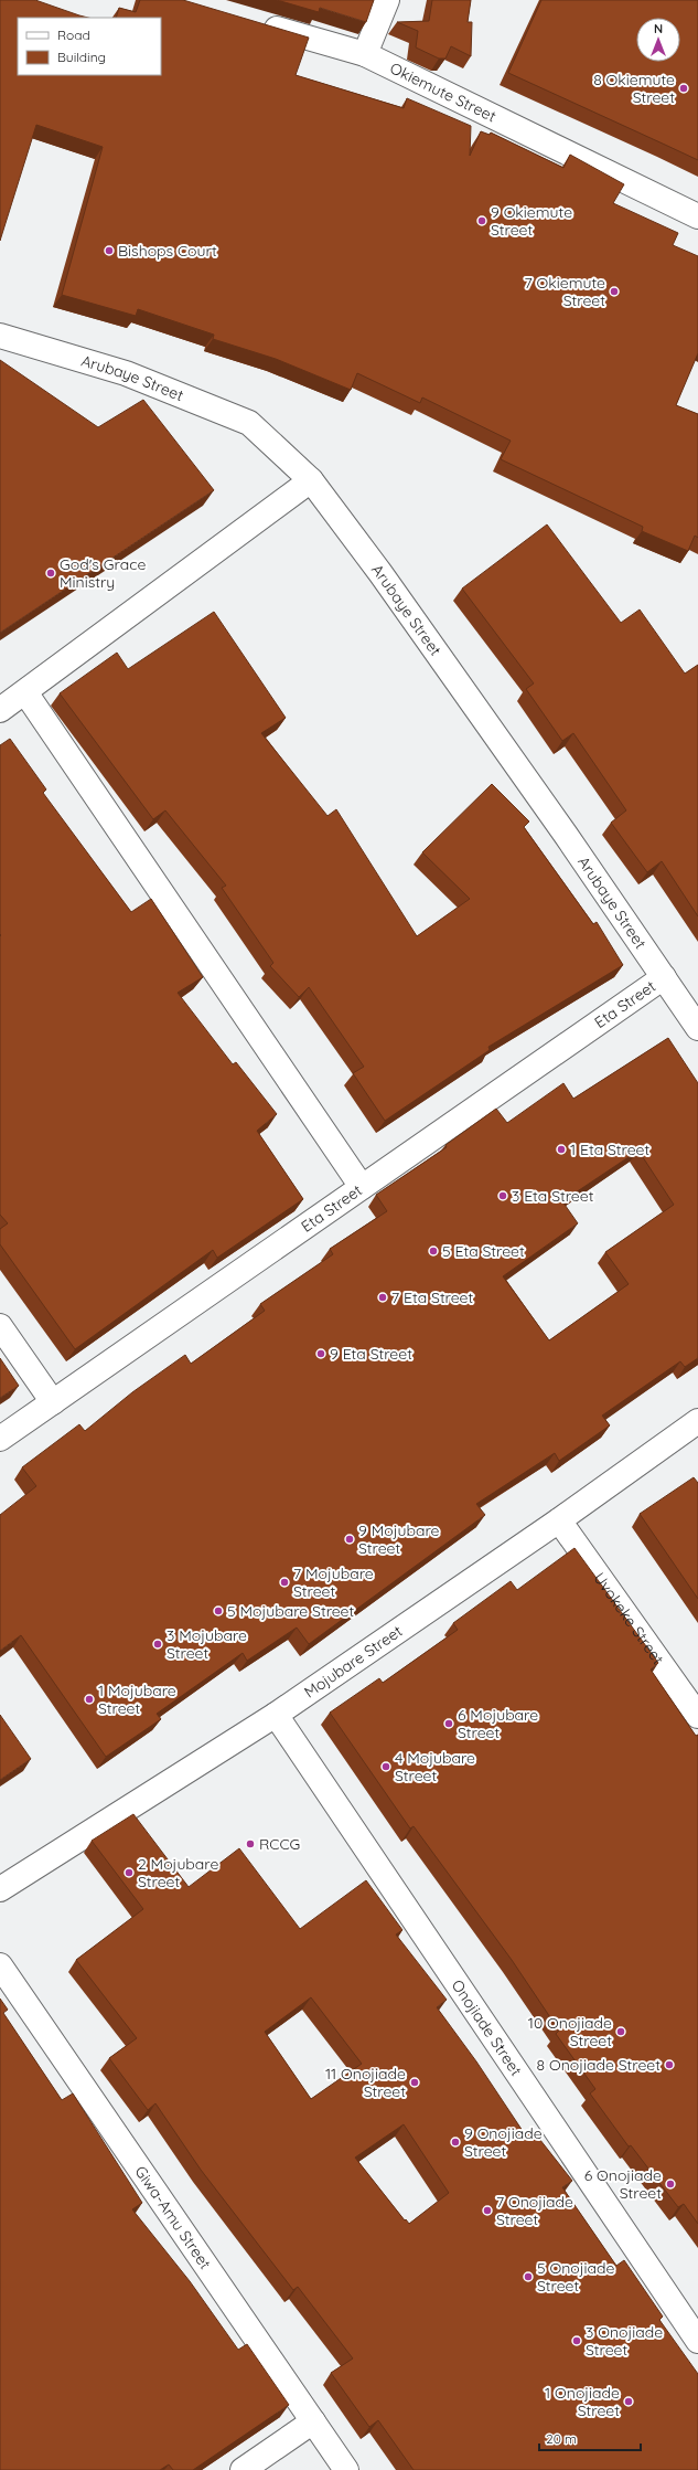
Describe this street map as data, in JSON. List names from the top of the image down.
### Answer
{
  "streets": {
    "street": [
      "Okiemute Street",
      "Arubaye Street",
      "Eta Street",
      "Uvokeke Street",
      "Mojubare Street",
      "Onojiade Street",
      "Giwa-Amu Street"
    ]
  },
  "crossings": [
    ["Arubaye Street", "Eta Street"],
    ["Uvokeke Street", "Mojubare Street"],
    ["Mojubare Street", "Onojiade Street"]
  ],
  "places": [
    "8 Okiemute Street",
    "9 Okiemute Street",
    "Bishops Court",
    "7 Okiemute Street",
    "God's Grace Ministry",
    "1 Eta Street",
    "3 Eta Street",
    "5 Eta Street",
    "7 Eta Street",
    "9 Eta Street",
    "9 Mojubare Street",
    "7 Mojubare Street",
    "5 Mojubare Street",
    "3 Mojubare Street",
    "1 Mojubare Street",
    "6 Mojubare Street",
    "4 Mojubare Street",
    "RCCG",
    "2 Mojubare Street",
    "10 Onojiade Street",
    "8 Onojiade Street",
    "11 Onojiade Street",
    "9 Onojiade Street",
    "6 Onojiade Street",
    "7 Onojiade Street",
    "5 Onojiade Street",
    "3 Onojiade Street",
    "1 Onojiade Street"
  ],
  "legend": ["Road", "Building"],
  "scale_bar": "20 m",
  "north": "top"
}
